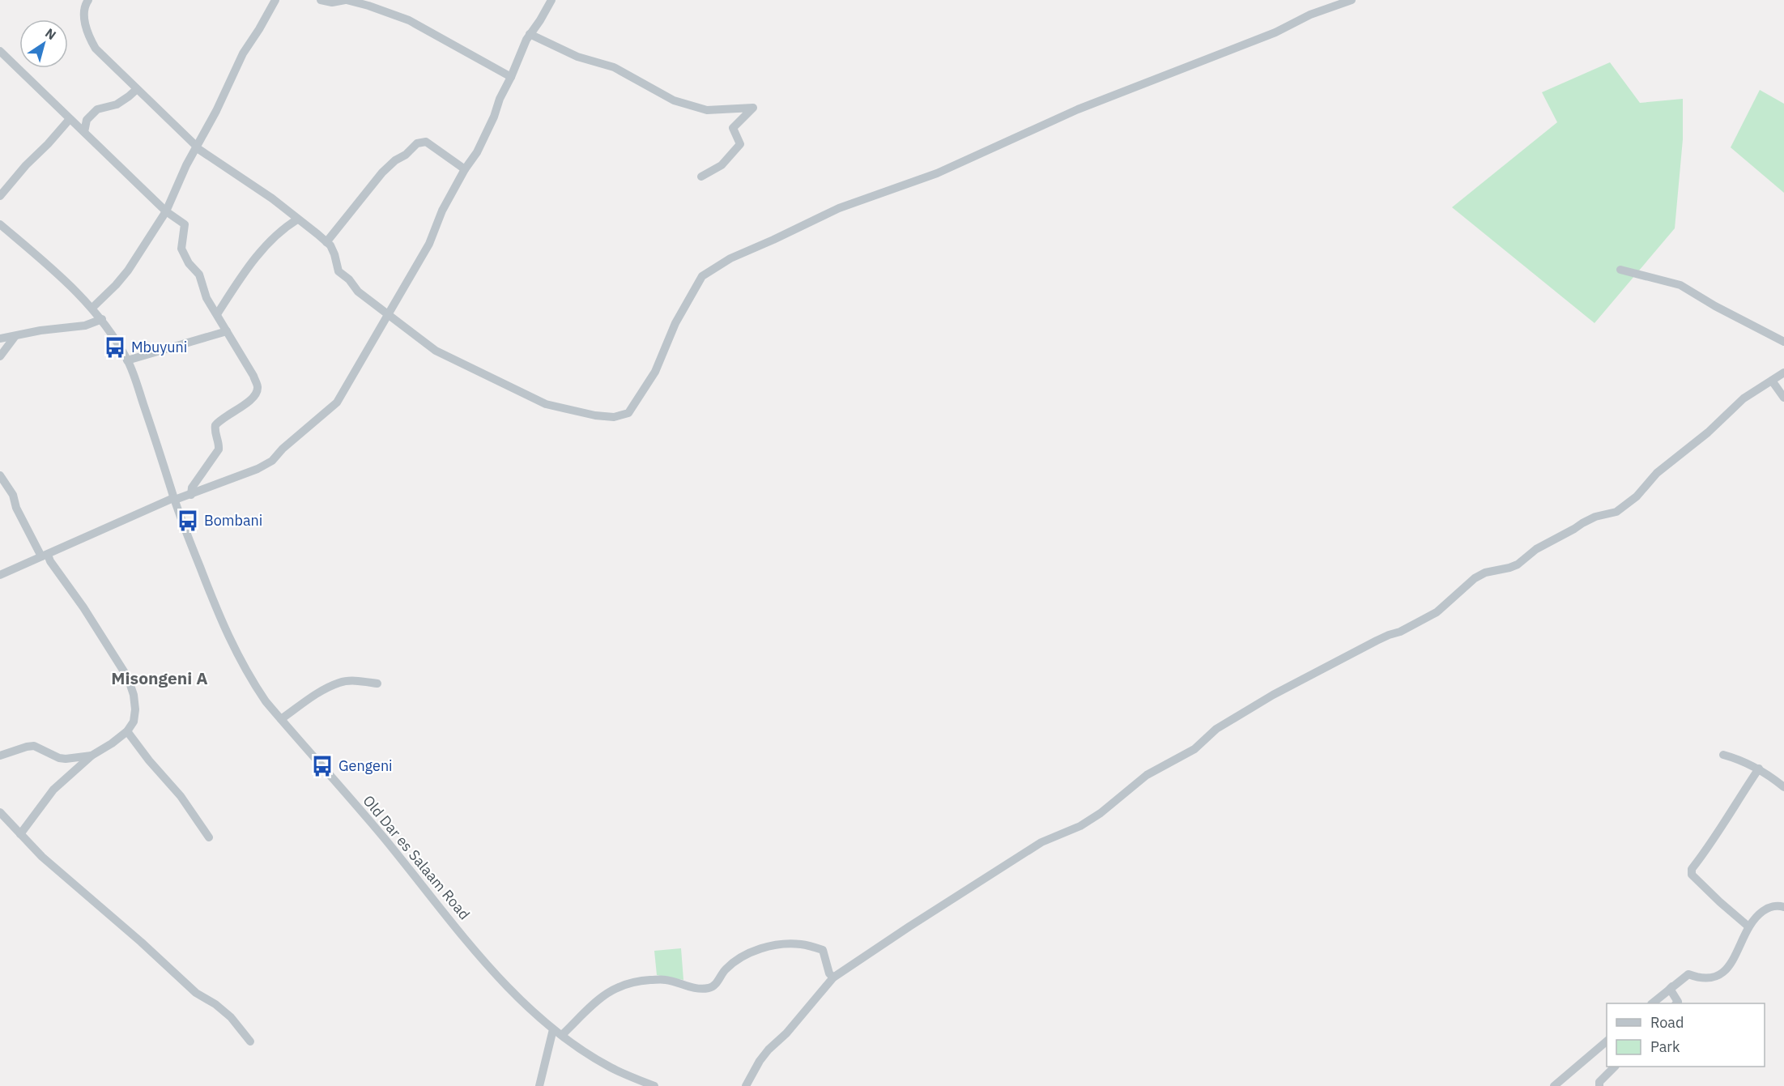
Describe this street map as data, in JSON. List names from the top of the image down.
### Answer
{
  "streets": {
    "street": ["Old Dar es Salaam Road"]
  },
  "districts": ["Misongeni A"],
  "places": {
    "bus stop": ["Mbuyuni", "Bombani", "Gengeni"]
  },
  "legend": ["Road", "Park"],
  "north": "top right"
}
